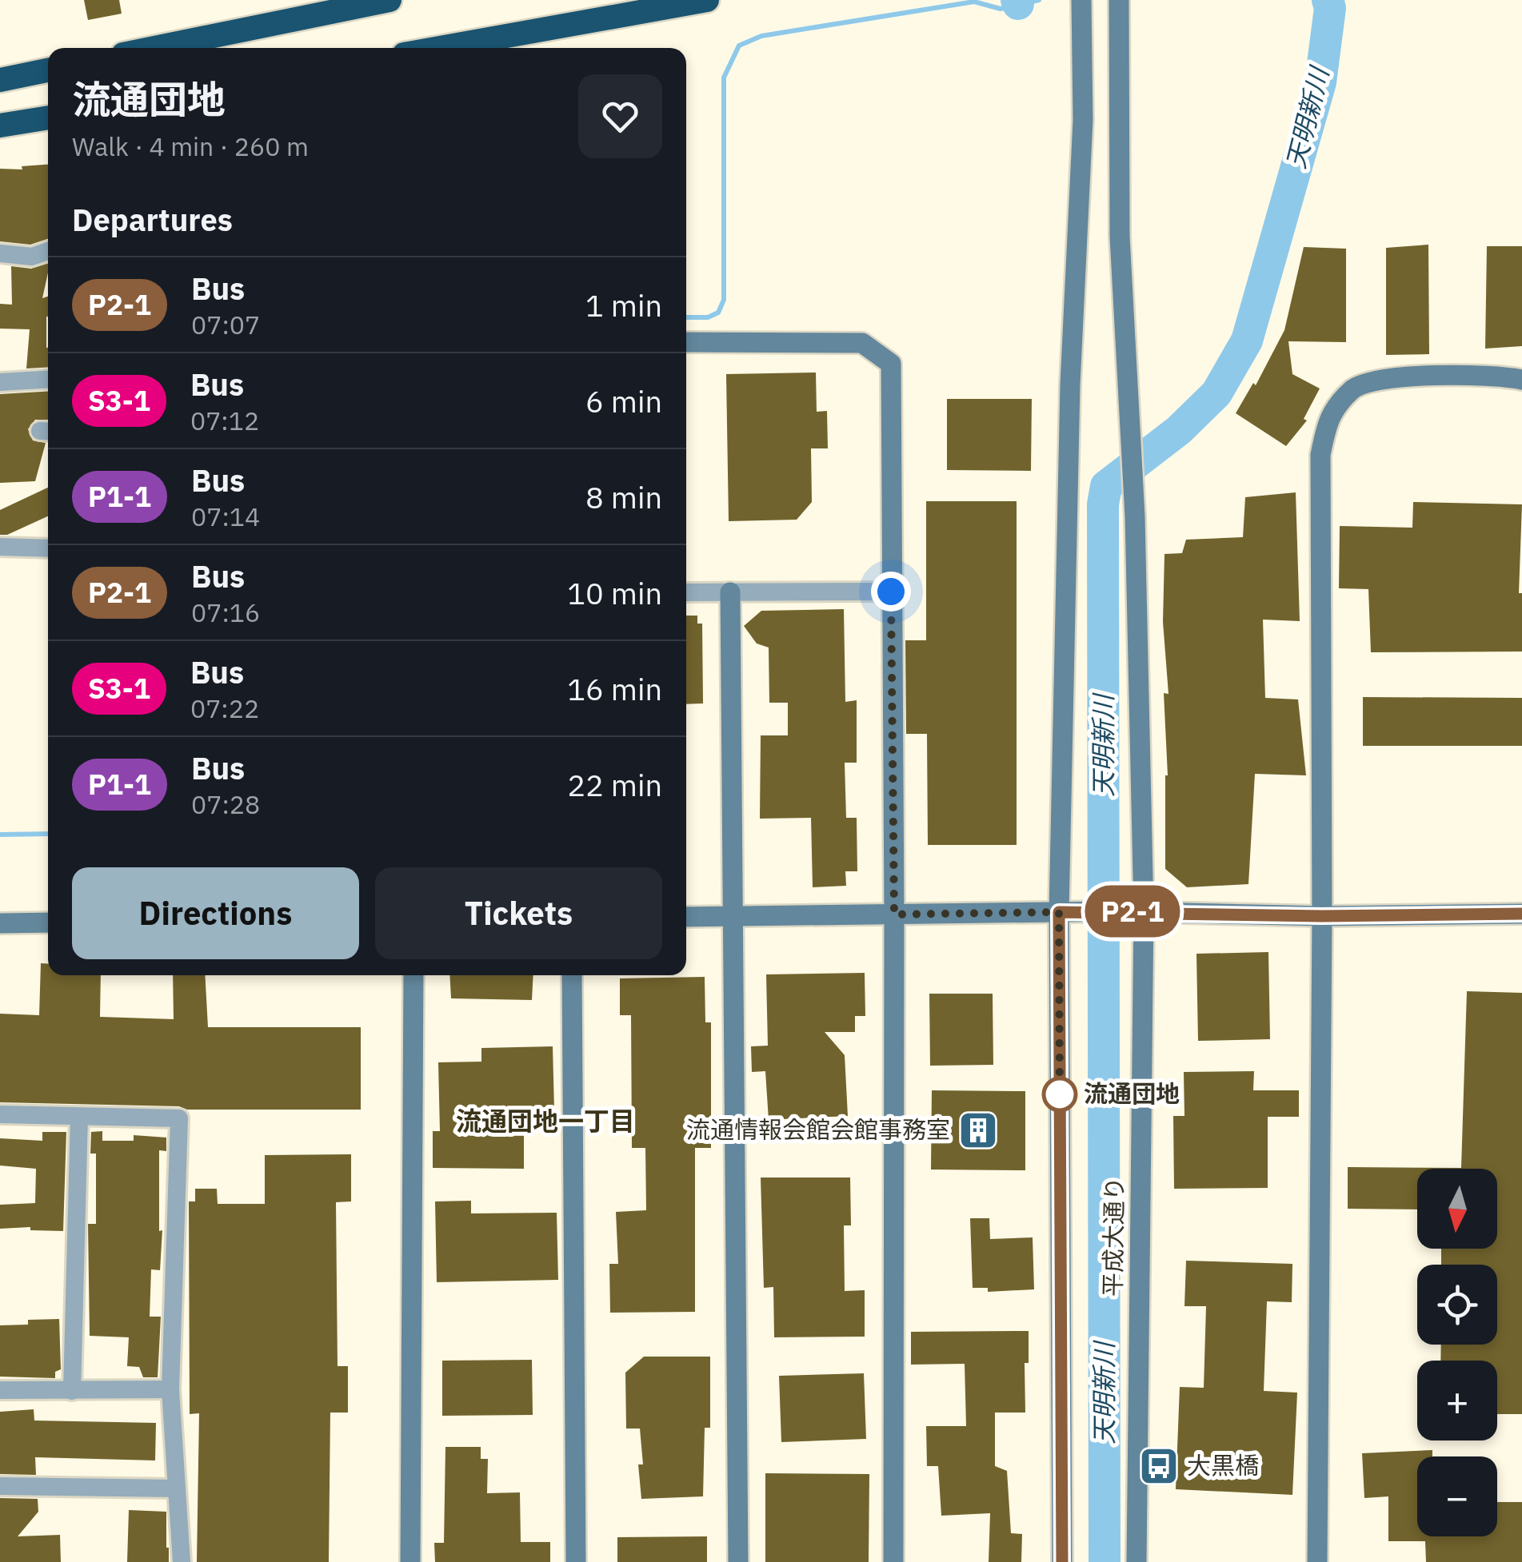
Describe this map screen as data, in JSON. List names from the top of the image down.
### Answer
{
  "streets": {
    "street": ["平成大通り"]
  },
  "districts": ["流通団地一丁目"],
  "water": ["天明新川"],
  "places": {
    "other": ["流通団地"],
    "building": ["流通情報会館会館事務室"],
    "bus stop": ["大黒橋"]
  },
  "lines": ["bus line P2-1"],
  "north": "bottom",
  "page": {
    "on_map": "P2-1",
    "heading": [
      ["流通団地", "Walk · 4 min · 260 m"],
      "Departures"
    ],
    "list": [
      {
        "mark": "P2-1",
        "name": "Bus",
        "note": "07:07",
        "value": "1 min"
      },
      {
        "mark": "S3-1",
        "name": "Bus",
        "note": "07:12",
        "value": "6 min"
      },
      {
        "mark": "P1-1",
        "name": "Bus",
        "note": "07:14",
        "value": "8 min"
      },
      {
        "mark": "P2-1",
        "name": "Bus",
        "note": "07:16",
        "value": "10 min"
      },
      {
        "mark": "S3-1",
        "name": "Bus",
        "note": "07:22",
        "value": "16 min"
      },
      {
        "mark": "P1-1",
        "name": "Bus",
        "note": "07:28",
        "value": "22 min"
      }
    ],
    "buttons": ["Directions", "Tickets"],
    "map_buttons": ["+", "−"]
  }
}
